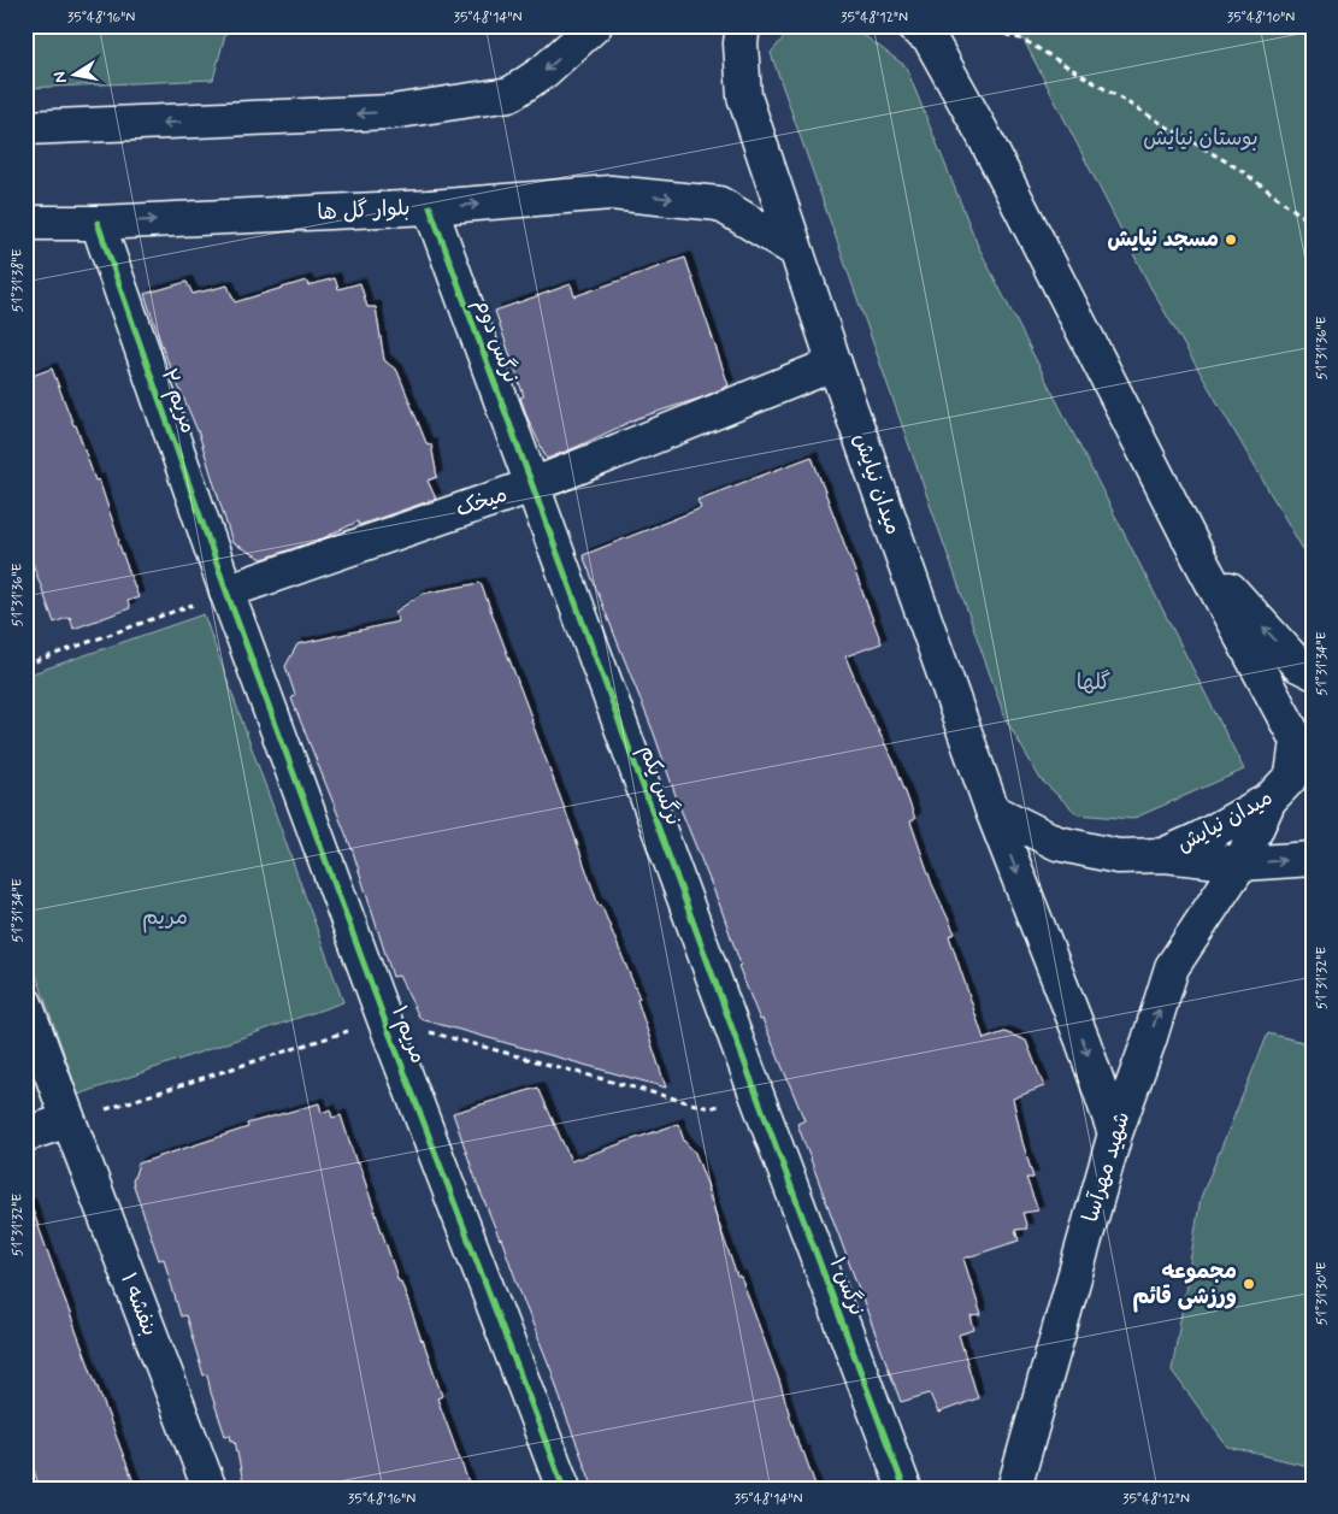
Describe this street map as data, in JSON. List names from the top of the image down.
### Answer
{
  "streets": {
    "main road": [
      "بلوار گل ها",
      "نرگس دوم",
      "مریم ۲",
      "میدان نیایش",
      "میخک",
      "نرگس یکم",
      "مریم ۱",
      "شهید مهرآسا",
      "نرگس ۱",
      "بنفشه ۱"
    ]
  },
  "crossings": [
    ["بلوار گل ها", "نرگس دوم"],
    ["بلوار گل ها", "مریم ۲"],
    ["بلوار گل ها", "میدان نیایش"],
    ["نرگس دوم", "میخک"],
    ["نرگس دوم", "نرگس یکم"],
    ["مریم ۲", "میخک"],
    ["مریم ۲", "مریم ۱"],
    ["میدان نیایش", "میخک"],
    ["میدان نیایش", "شهید مهرآسا"],
    ["میخک", "نرگس یکم"],
    ["میخک", "مریم ۱"],
    ["نرگس یکم", "نرگس ۱"]
  ],
  "one_way": ["شهید مهرآسا"],
  "parks": ["بوستان نیایش", "گلها", "مریم"],
  "places": ["مسجد نیایش", "مجموعه ورزشی قائم"],
  "north": "left",
  "coordinates": [
    "35°48'16\"N",
    "35°48'14\"N",
    "35°48'12\"N",
    "35°48'10\"N",
    "51°31'38\"E",
    "51°31'36\"E",
    "51°31'34\"E",
    "51°31'32\"E",
    "51°31'30\"E"
  ]
}
